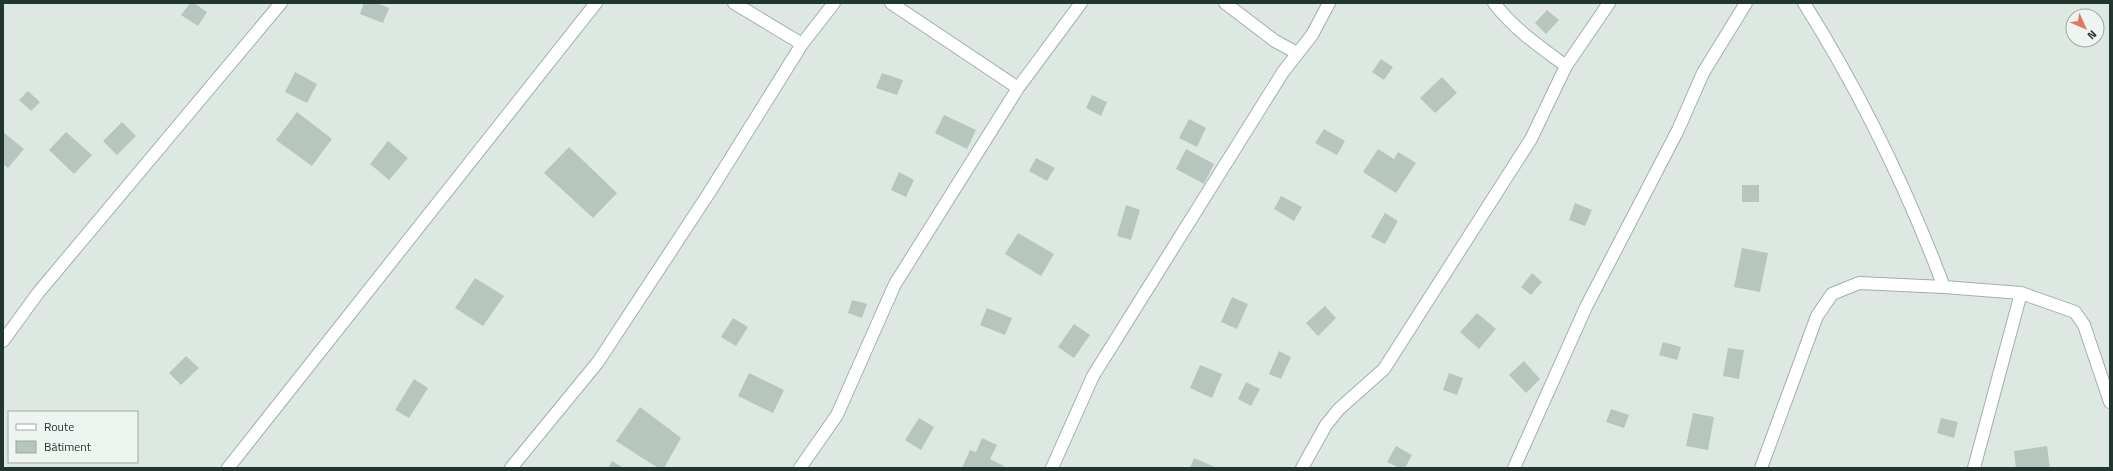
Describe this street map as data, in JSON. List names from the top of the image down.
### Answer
{
  "legend": ["Route", "Bâtiment"],
  "north": "bottom right"
}
